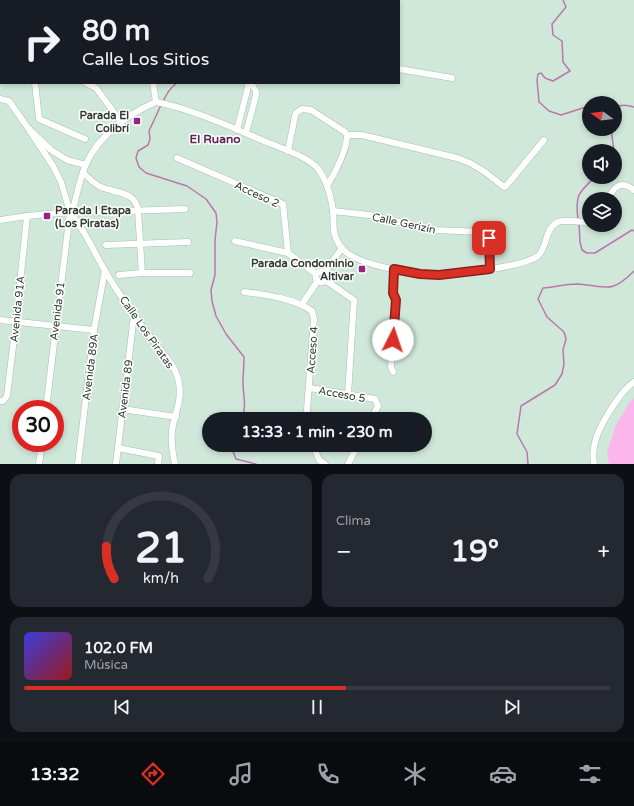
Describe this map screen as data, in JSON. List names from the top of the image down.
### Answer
{
  "streets": {
    "street": [
      "Acceso 2",
      "Calle Gerizín",
      "Avenida 91A",
      "Avenida 91",
      "Calle Los Piratas",
      "Acceso 4",
      "Avenida 89A",
      "Avenida 89",
      "Acceso 5"
    ]
  },
  "crossings": [
    ["Avenida 91", "Calle Los Piratas"],
    ["Calle Los Piratas", "Avenida 89A"],
    ["Calle Los Piratas", "Avenida 89"],
    ["Acceso 4", "Acceso 5"]
  ],
  "districts": ["El Ruano"],
  "places": {
    "transit": ["Parada El Colibrí", "Parada I Etapa (Los Piratas)", "Parada Condominio Altivar"]
  },
  "north": "left",
  "page": {
    "turn": ["80 m", "Calle Los Sitios"],
    "limit": "30",
    "trip": "13:33 · 1 min · 230 m",
    "tile": "Clima",
    "heat": ["−", "19°", "+"],
    "song": ["102.0 FM", "Música"],
    "tabs": "13:32",
    "gauge": ["21", "km/h"]
  }
}
